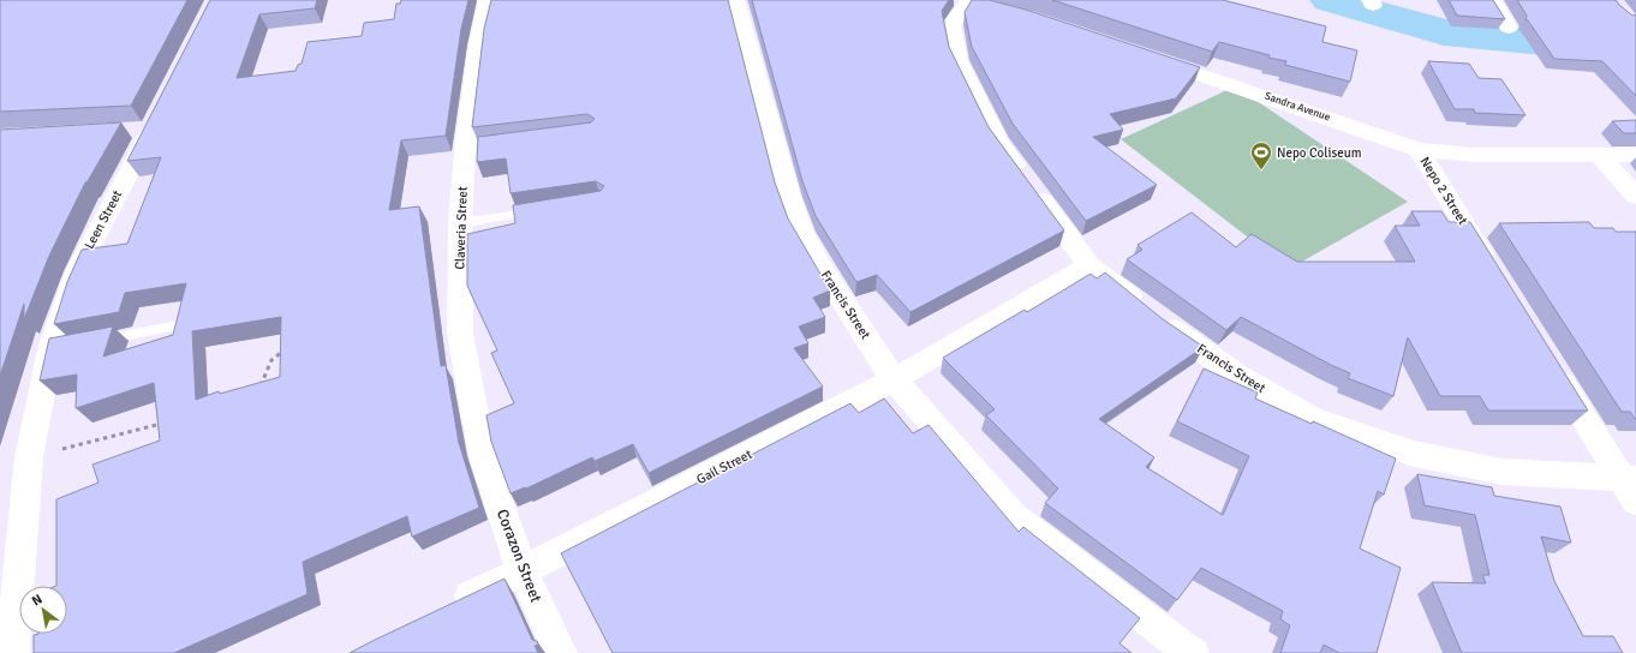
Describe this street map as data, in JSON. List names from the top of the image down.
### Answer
{
  "streets": {
    "street": [
      "Sandra Avenue",
      "Nepo 2 Street",
      "Leen Street",
      "Claveria Street",
      "Francis Street",
      "Gail Street",
      "Corazon Street"
    ]
  },
  "crossings": [
    ["Sandra Avenue", "Nepo 2 Street"],
    ["Claveria Street", "Corazon Street"],
    ["Francis Street", "Gail Street"],
    ["Gail Street", "Corazon Street"]
  ],
  "places": {
    "sports": ["Nepo Coliseum"]
  },
  "north": "top left"
}
